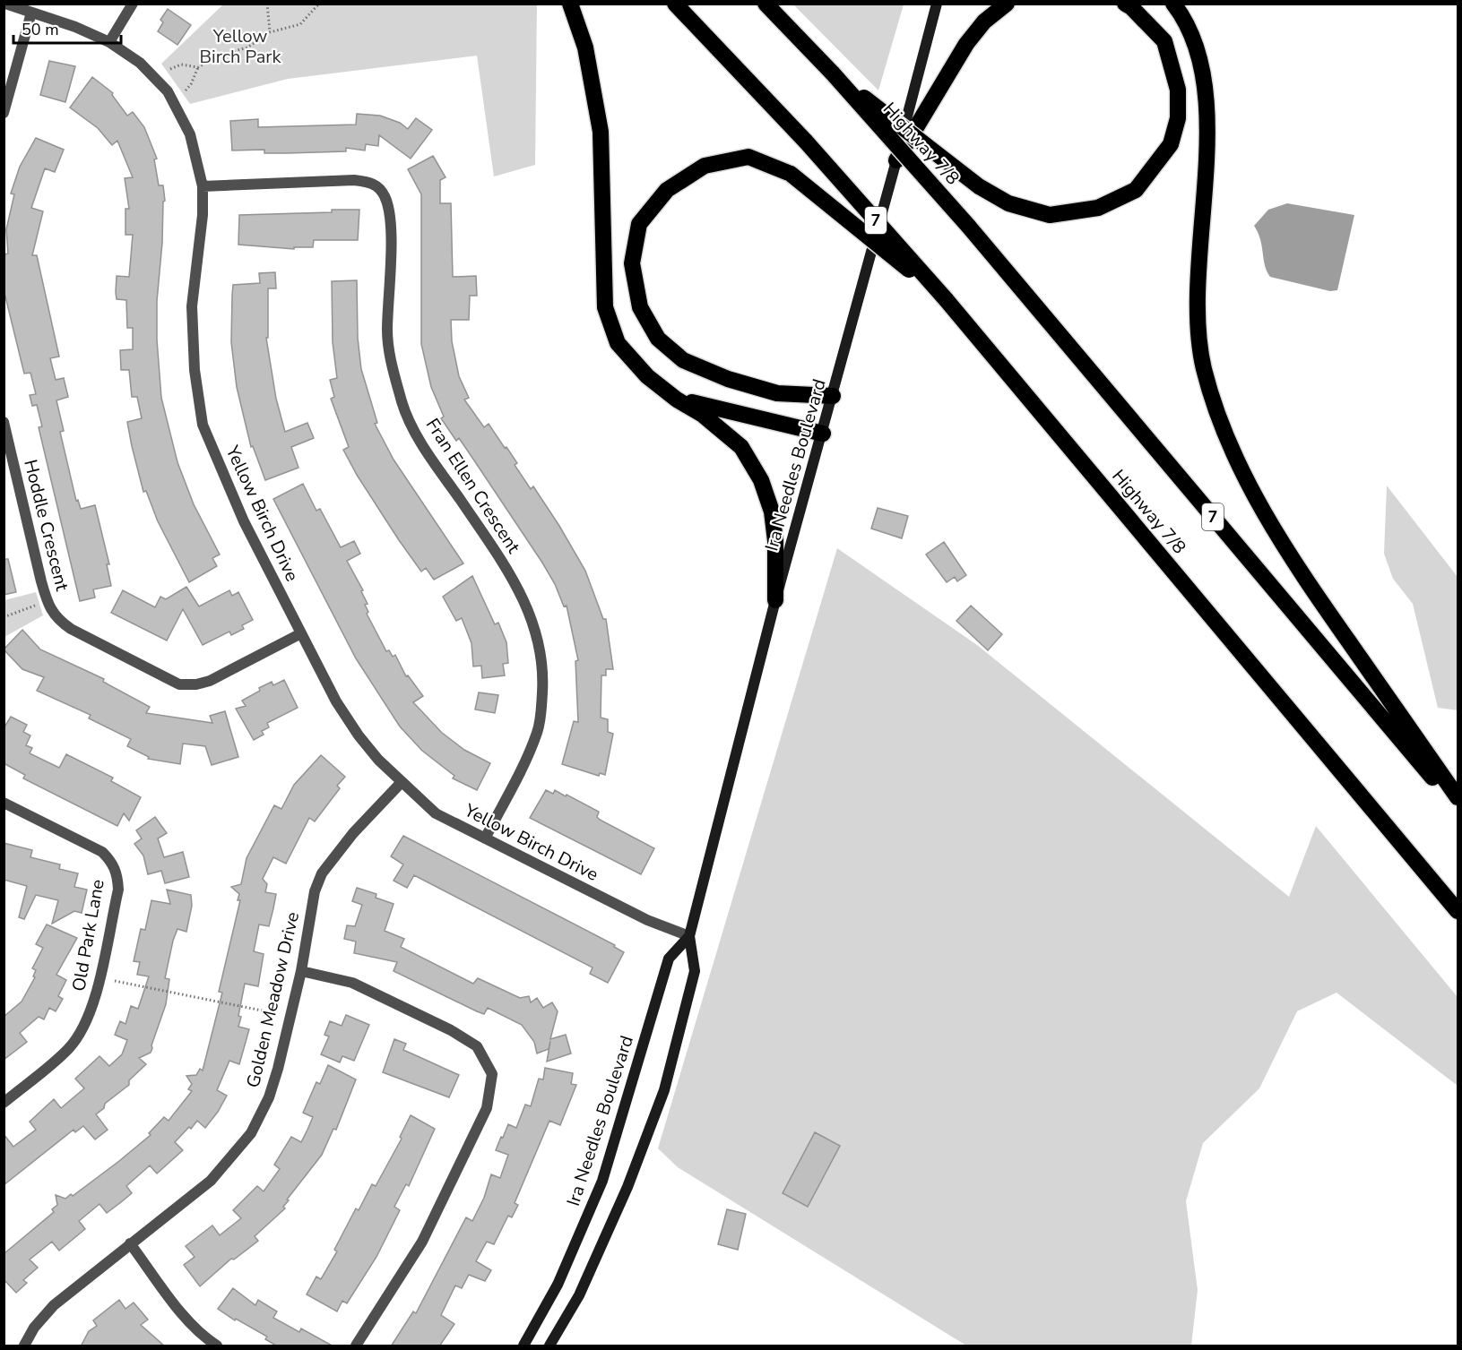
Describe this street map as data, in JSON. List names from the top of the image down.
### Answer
{
  "streets": {
    "highway": ["Highway 7/8", "7"],
    "main road": ["Ira Needles Boulevard"],
    "street": [
      "Fran Ellen Crescent",
      "Yellow Birch Drive",
      "Hoddle Crescent",
      "Old Park Lane",
      "Golden Meadow Drive"
    ]
  },
  "crossings": [
    ["Highway 7/8", "7"],
    ["Ira Needles Boulevard", "Yellow Birch Drive"],
    ["Fran Ellen Crescent", "Yellow Birch Drive"],
    ["Yellow Birch Drive", "Hoddle Crescent"],
    ["Yellow Birch Drive", "Golden Meadow Drive"]
  ],
  "parks": ["Yellow Birch Park"],
  "scale_bar": "50 m"
}
